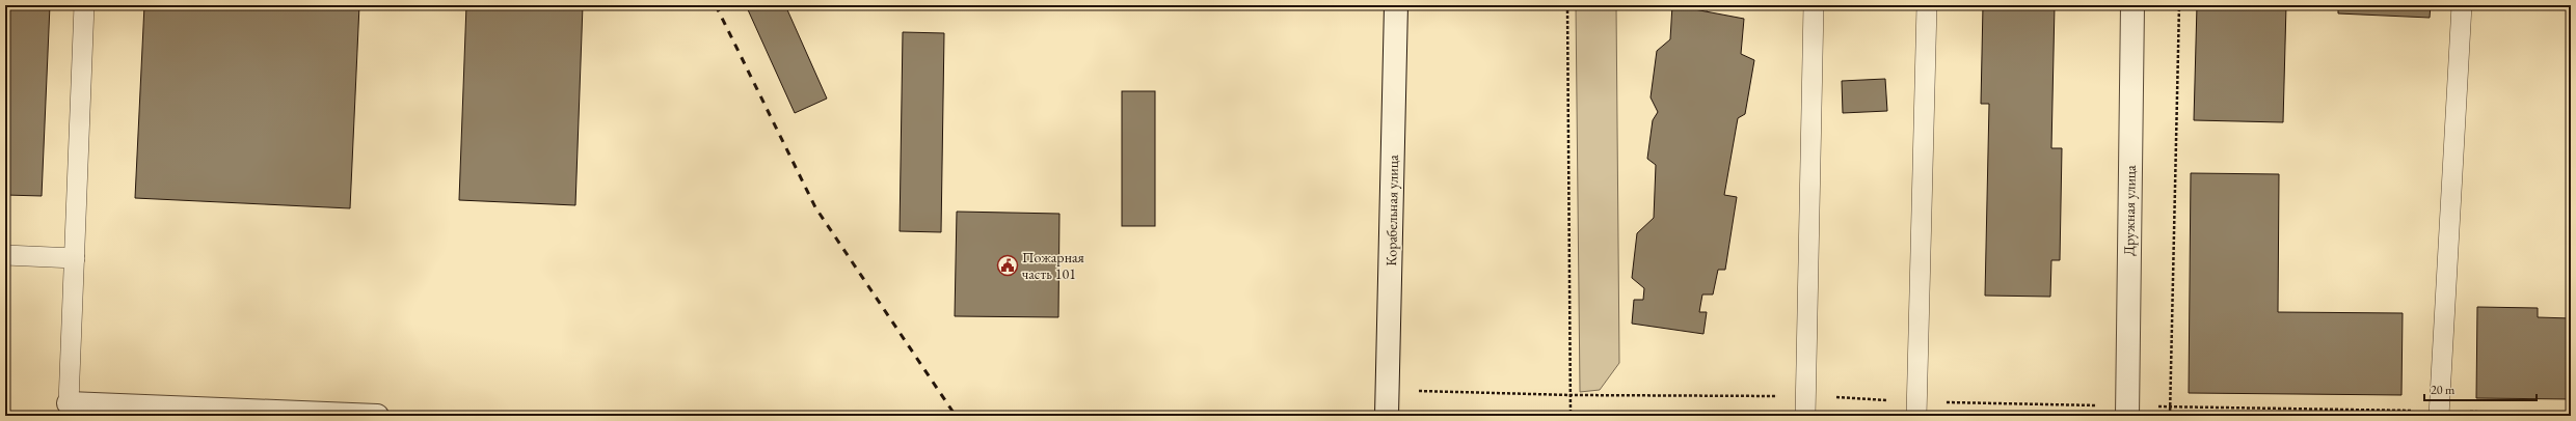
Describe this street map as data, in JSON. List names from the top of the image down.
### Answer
{
  "streets": {
    "street": ["Корабельная улица", "Дружная улица"]
  },
  "places": {
    "public building": ["Пожарная часть 101"]
  },
  "scale_bar": "20 m"
}
